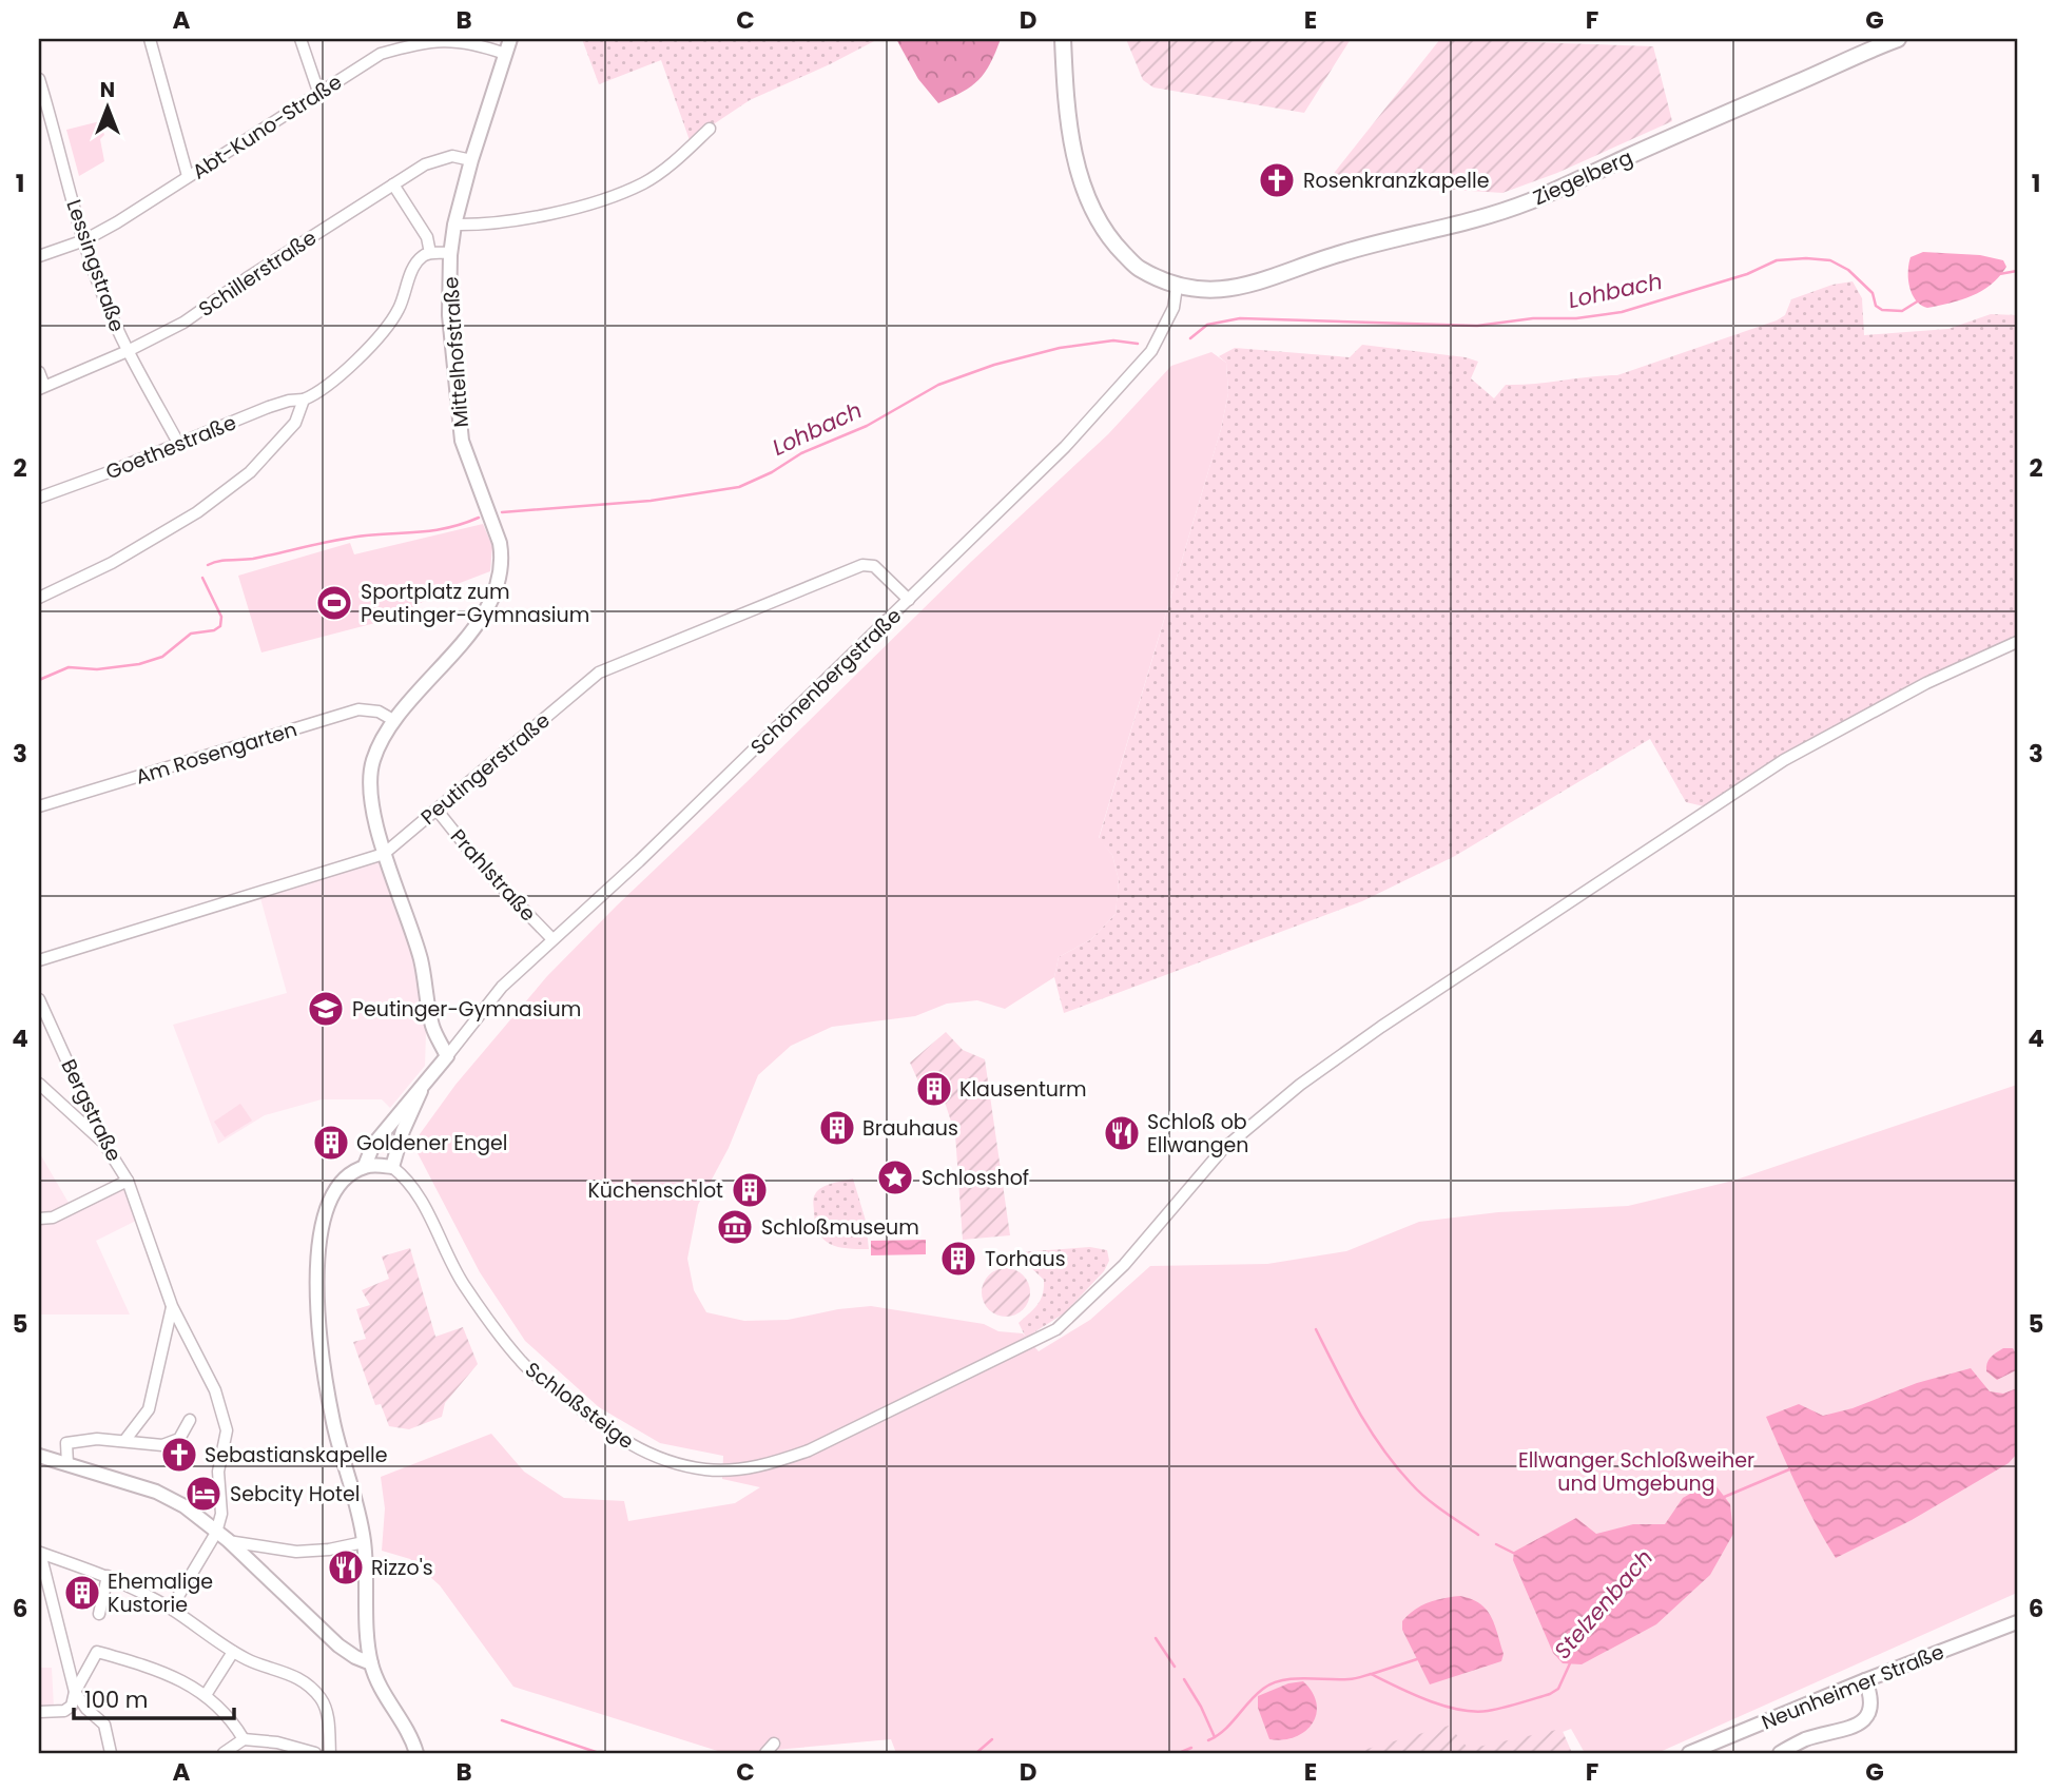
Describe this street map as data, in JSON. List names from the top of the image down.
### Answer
{
  "streets": {
    "main road": ["Ziegelberg"],
    "street": [
      "Abt-Kuno-Straße",
      "Lessingstraße",
      "Schillerstraße",
      "Mittelhofstraße",
      "Goethestraße",
      "Schönenbergstraße",
      "Am Rosengarten",
      "Peutingerstraße",
      "Prahlstraße",
      "Bergstraße",
      "Schloßsteige",
      "Neunheimer Straße"
    ]
  },
  "crossings": [
    ["Abt-Kuno-Straße", "Lessingstraße"],
    ["Abt-Kuno-Straße", "Mittelhofstraße"],
    ["Ziegelberg", "Schönenbergstraße"],
    ["Lessingstraße", "Schillerstraße"],
    ["Lessingstraße", "Goethestraße"],
    ["Schillerstraße", "Mittelhofstraße"],
    ["Mittelhofstraße", "Schönenbergstraße"],
    ["Mittelhofstraße", "Am Rosengarten"],
    ["Mittelhofstraße", "Peutingerstraße"],
    ["Schönenbergstraße", "Peutingerstraße"],
    ["Schönenbergstraße", "Prahlstraße"],
    ["Peutingerstraße", "Prahlstraße"]
  ],
  "water": ["Lohbach", "Stelzenbach"],
  "parks": ["Ellwanger Schloßweiher und Umgebung"],
  "places": {
    "church": ["Rosenkranzkapelle", "Sebastianskapelle"],
    "sports": ["Sportplatz zum Peutinger-Gymnasium"],
    "school or university": ["Peutinger-Gymnasium"],
    "building": [
      "Klausenturm",
      "Brauhaus",
      "Goldener Engel",
      "Küchenschlot",
      "Torhaus",
      "Ehemalige Kustorie"
    ],
    "restaurant": ["Schloß ob Ellwangen", "Rizzo's"],
    "place": ["Schlosshof"],
    "museum": ["Schloßmuseum"],
    "hotel": ["Sebcity Hotel"]
  },
  "scale_bar": "100 m",
  "north": "top",
  "grid": {
    "columns": [
      "A",
      "B",
      "C",
      "D",
      "E",
      "F",
      "G"
    ],
    "rows": [
      "1",
      "2",
      "3",
      "4",
      "5",
      "6"
    ]
  }
}
